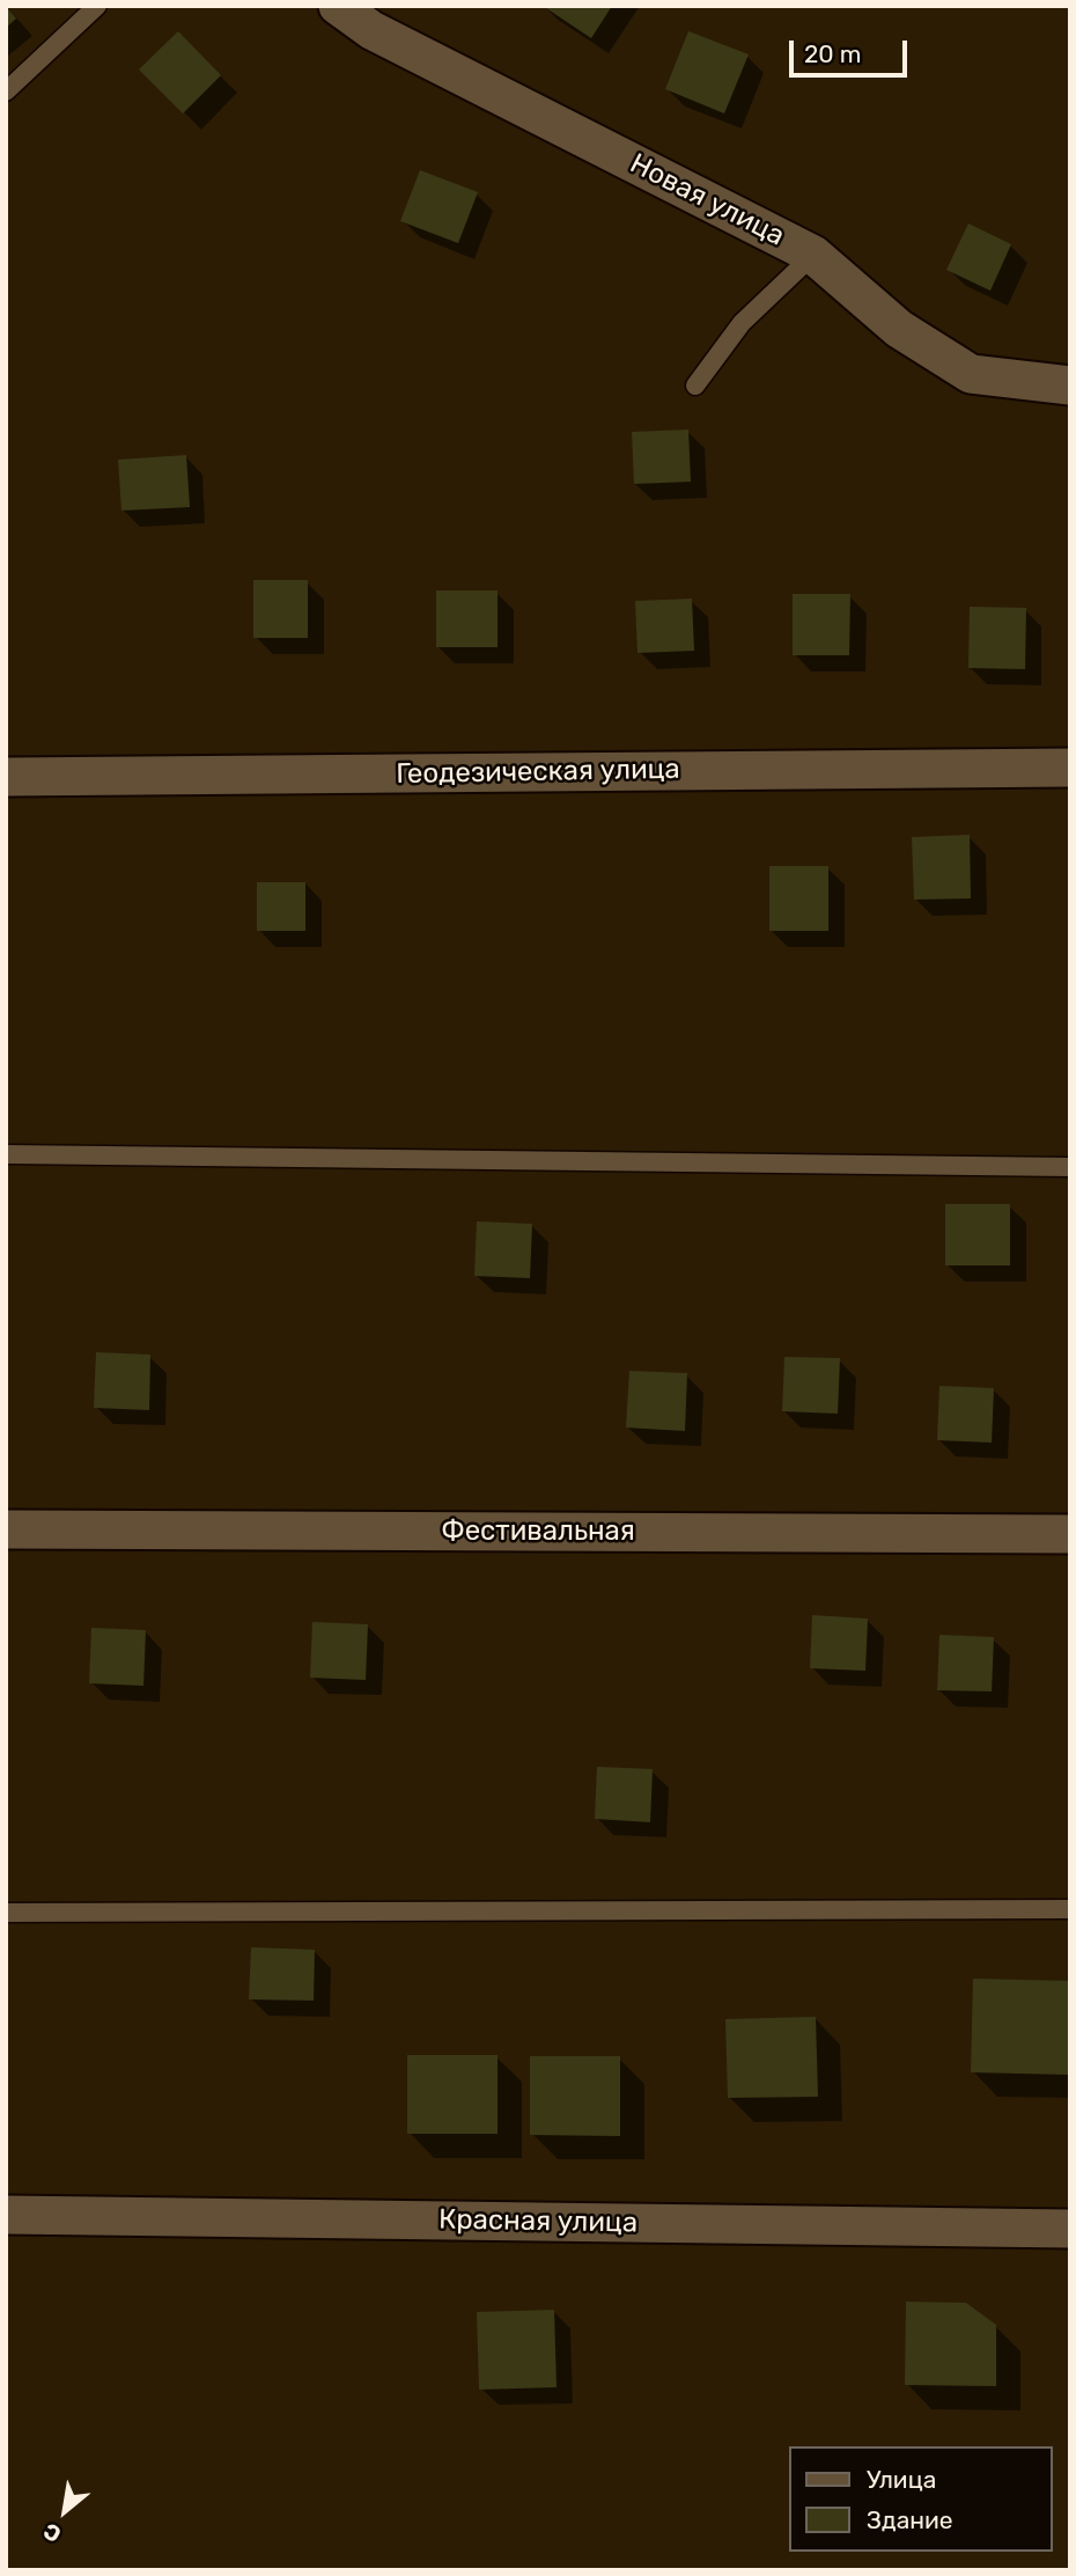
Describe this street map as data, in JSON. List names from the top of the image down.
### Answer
{
  "streets": {
    "street": [
      "Новая улица",
      "Геодезическая улица",
      "Фестивальная",
      "Красная улица"
    ]
  },
  "legend": ["Улица", "Здание"],
  "scale_bar": "20 m",
  "north": "bottom left"
}
